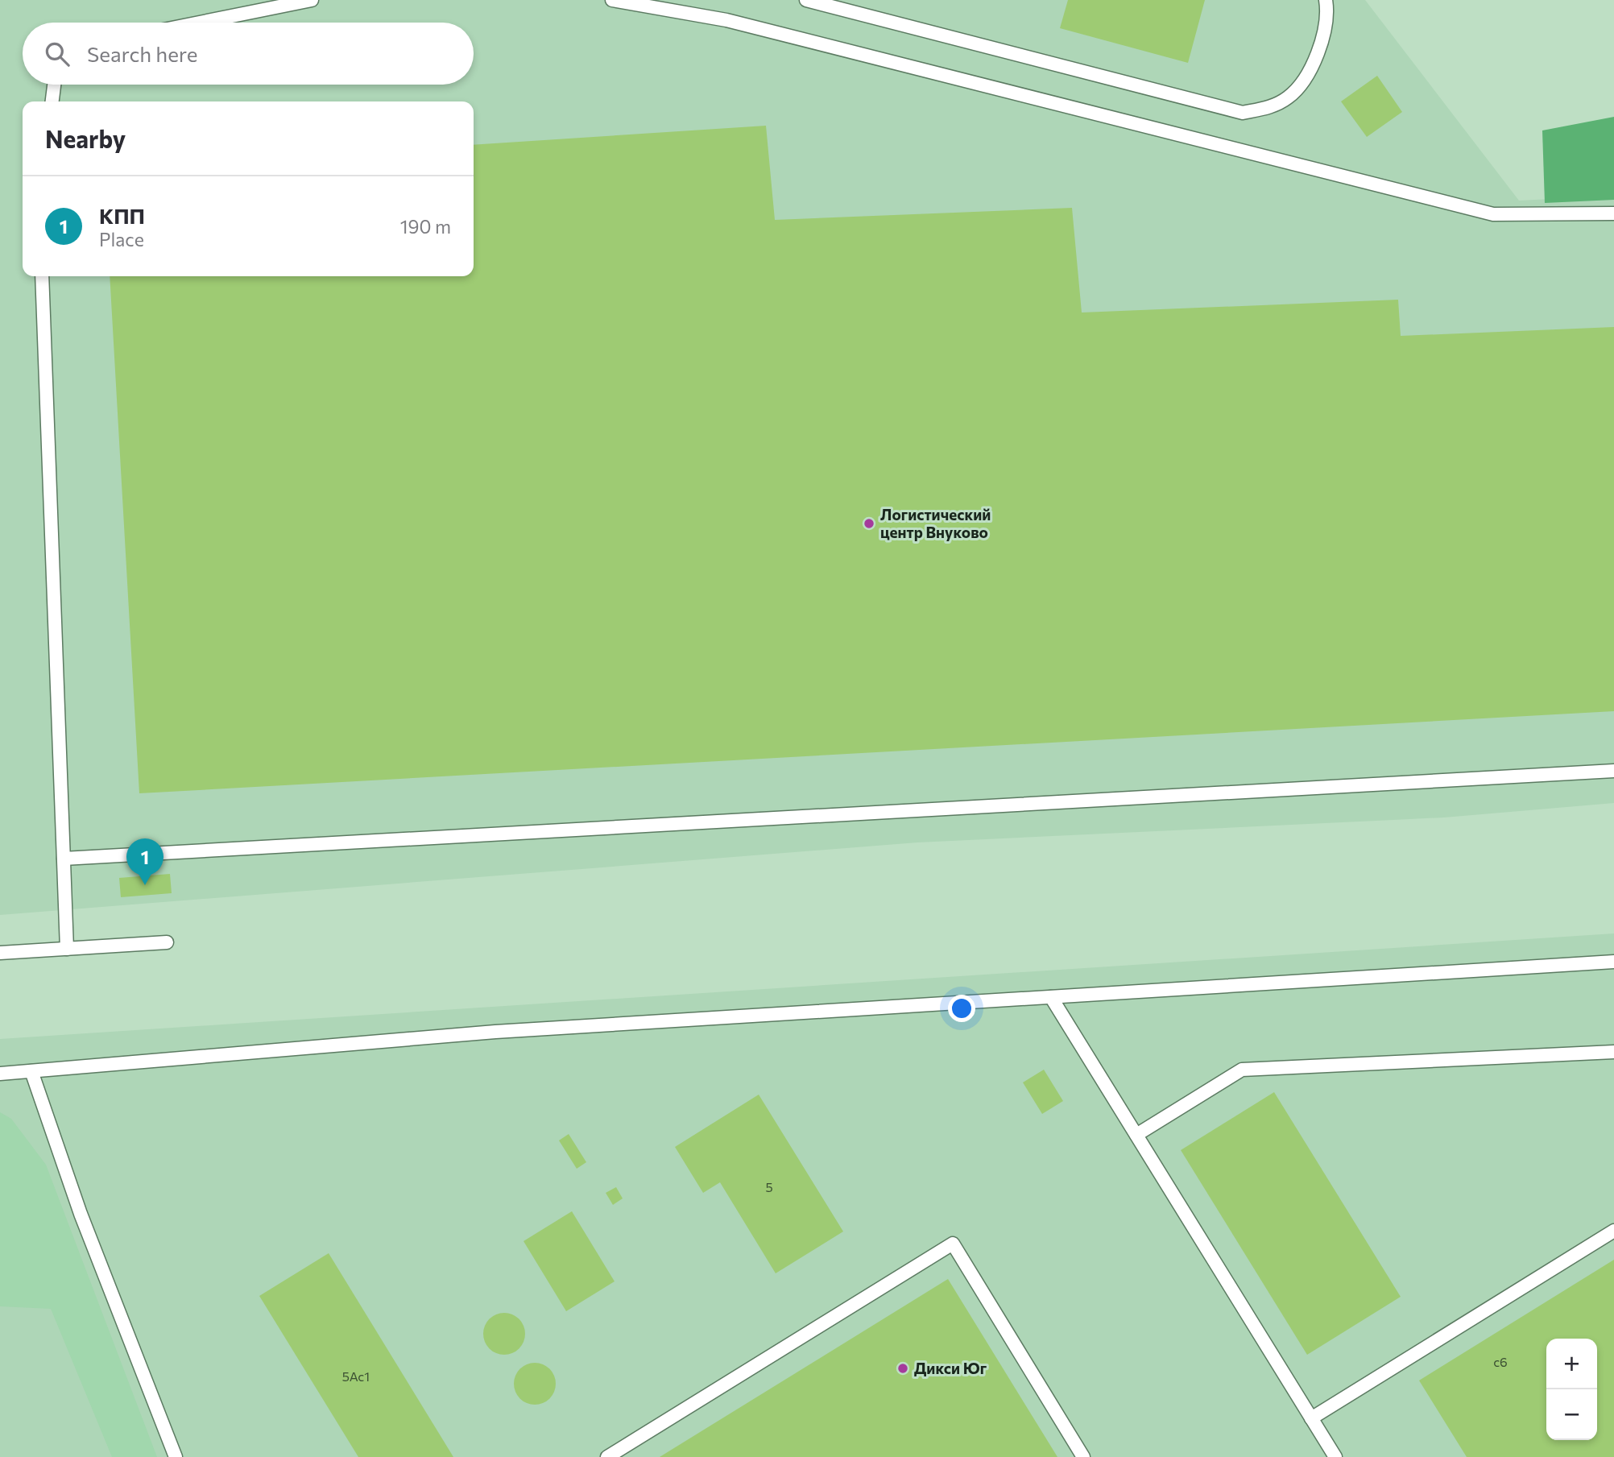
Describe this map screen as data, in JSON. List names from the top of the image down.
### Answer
{
  "places": ["Логистический центр Внуково", "Дикси Юг"],
  "house_numbers": ["5", "с6", "5Ас1"],
  "page": {
    "search": "Search here",
    "heading": "Nearby",
    "list": [
      {
        "mark": "1",
        "name": "КПП",
        "note": "Place",
        "value": "190 m"
      }
    ],
    "pins": "1",
    "map_buttons": ["+", "−"]
  }
}
